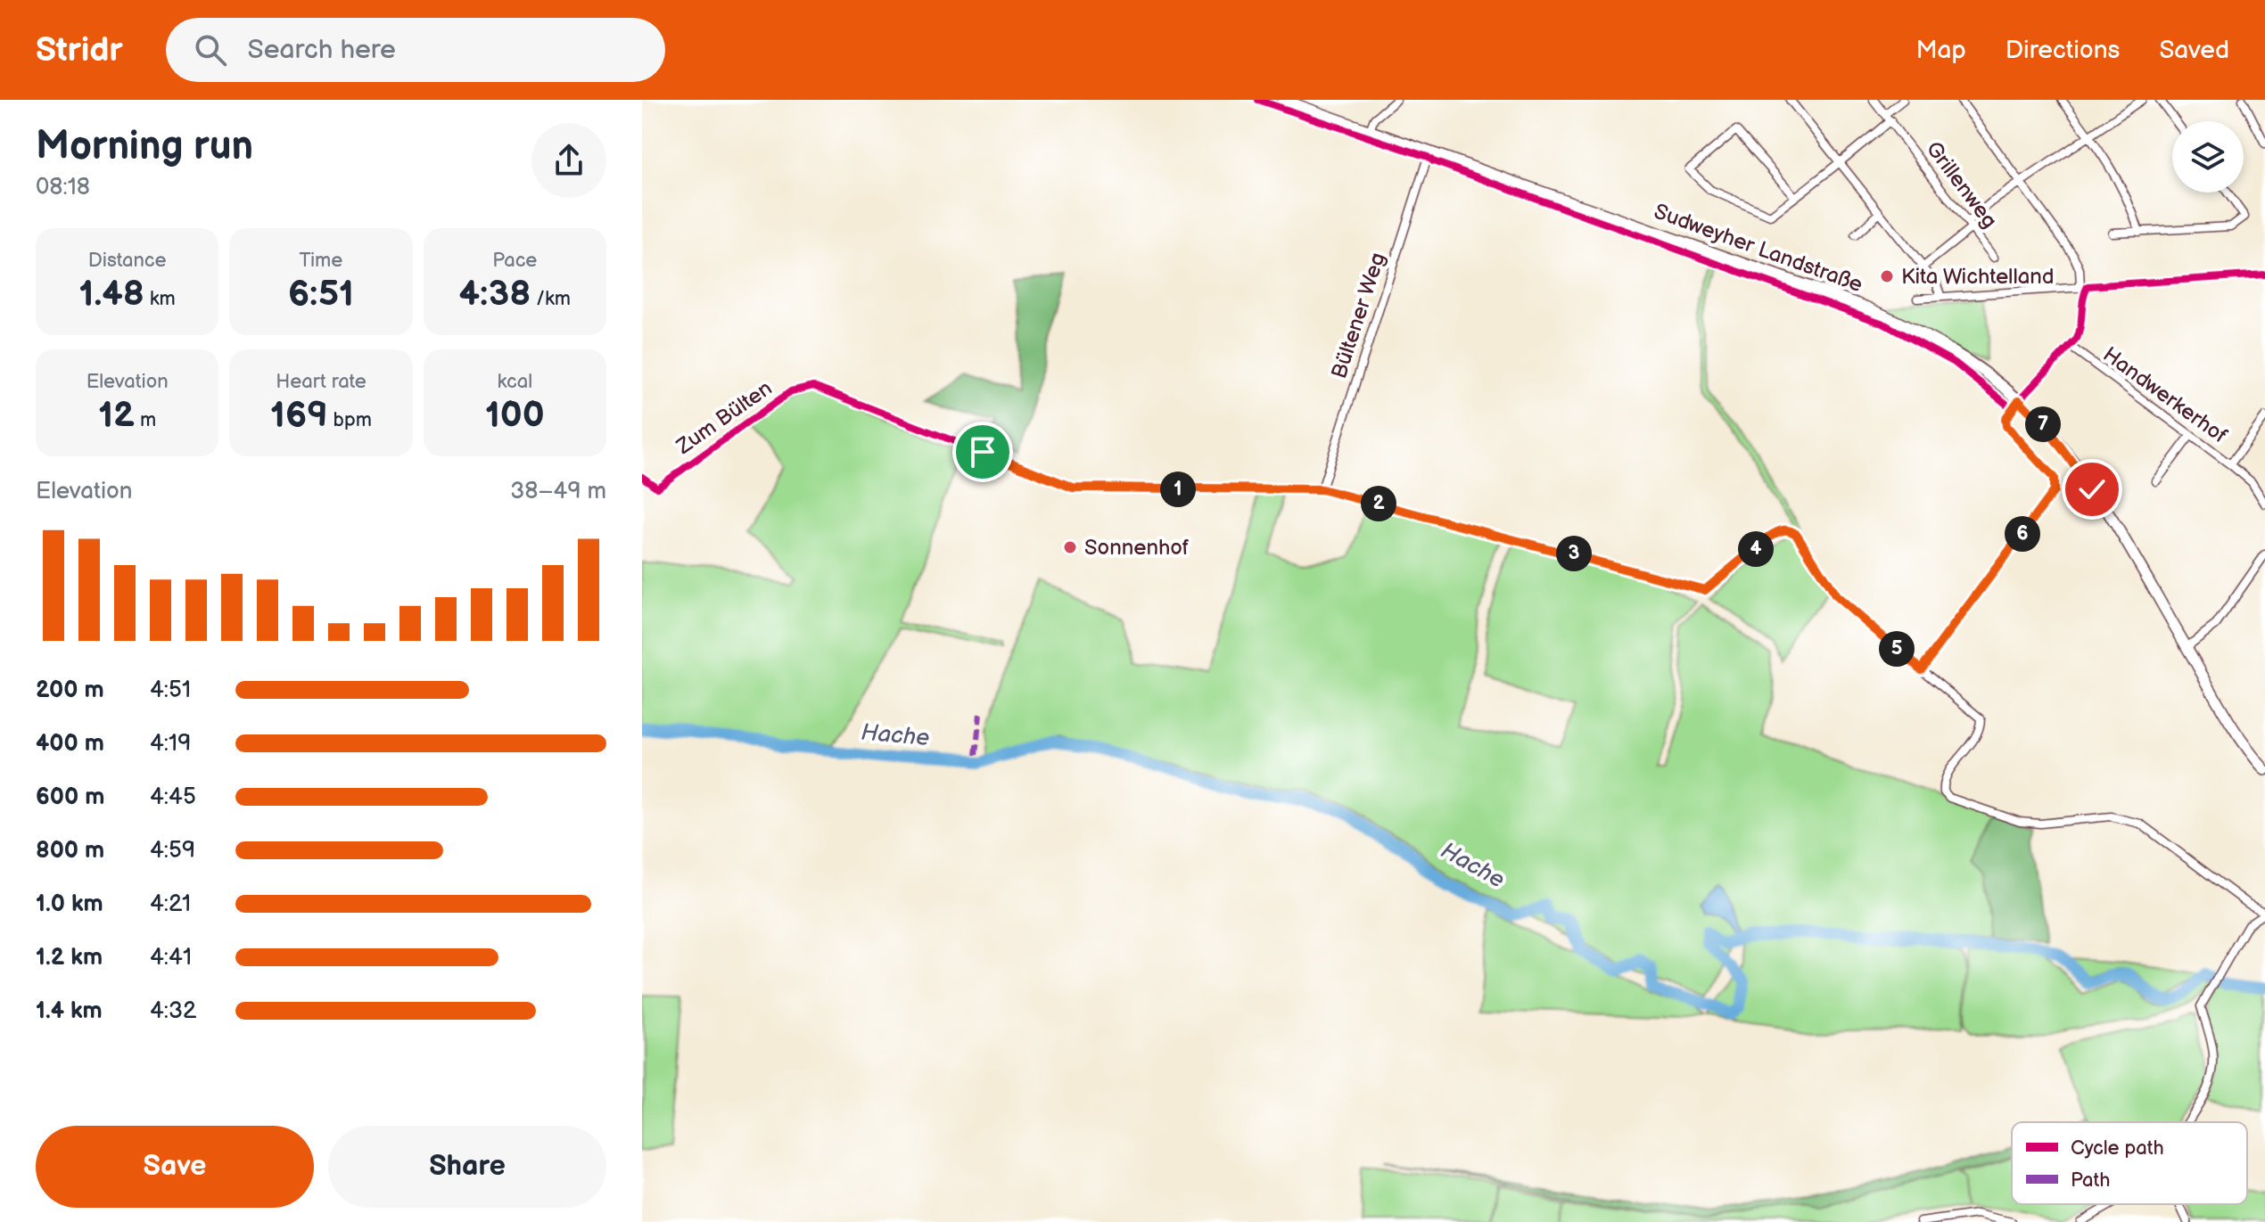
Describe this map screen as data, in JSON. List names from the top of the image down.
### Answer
{
  "streets": {
    "main road": ["Sudweyher Landstraße"],
    "street": [
      "Grillenweg",
      "Bültener Weg",
      "Handwerkerhof",
      "Zum Bülten"
    ]
  },
  "crossings": [
    ["Sudweyher Landstraße", "Bültener Weg"],
    ["Sudweyher Landstraße", "Handwerkerhof"],
    ["Bültener Weg", "Zum Bülten"]
  ],
  "water": ["Hache"],
  "places": ["Kita Wichtelland", "Sonnenhof"],
  "legend": ["Cycle path", "Path"],
  "page": {
    "header": "Stridr",
    "search": "Search here",
    "nav": ["Map", "Directions", "Saved"],
    "heading": ["Morning run", "08:18"],
    "stats": [
      ["Distance", "1.48 km"],
      ["Time", "6:51"],
      ["Pace", "4:38 /km"],
      ["Elevation", "12 m"],
      ["Heart rate", "169 bpm"],
      ["kcal", "100"]
    ],
    "pins": [
      "7",
      "1",
      "2",
      "6",
      "4",
      "3",
      "5"
    ],
    "chart": ["Elevation", "38–49 m"],
    "list": [
      {
        "name": "200 m",
        "note": "4:51"
      },
      {
        "name": "400 m",
        "note": "4:19"
      },
      {
        "name": "600 m",
        "note": "4:45"
      },
      {
        "name": "800 m",
        "note": "4:59"
      },
      {
        "name": "1.0 km",
        "note": "4:21"
      },
      {
        "name": "1.2 km",
        "note": "4:41"
      },
      {
        "name": "1.4 km",
        "note": "4:32"
      }
    ],
    "buttons": ["Save", "Share"]
  }
}
